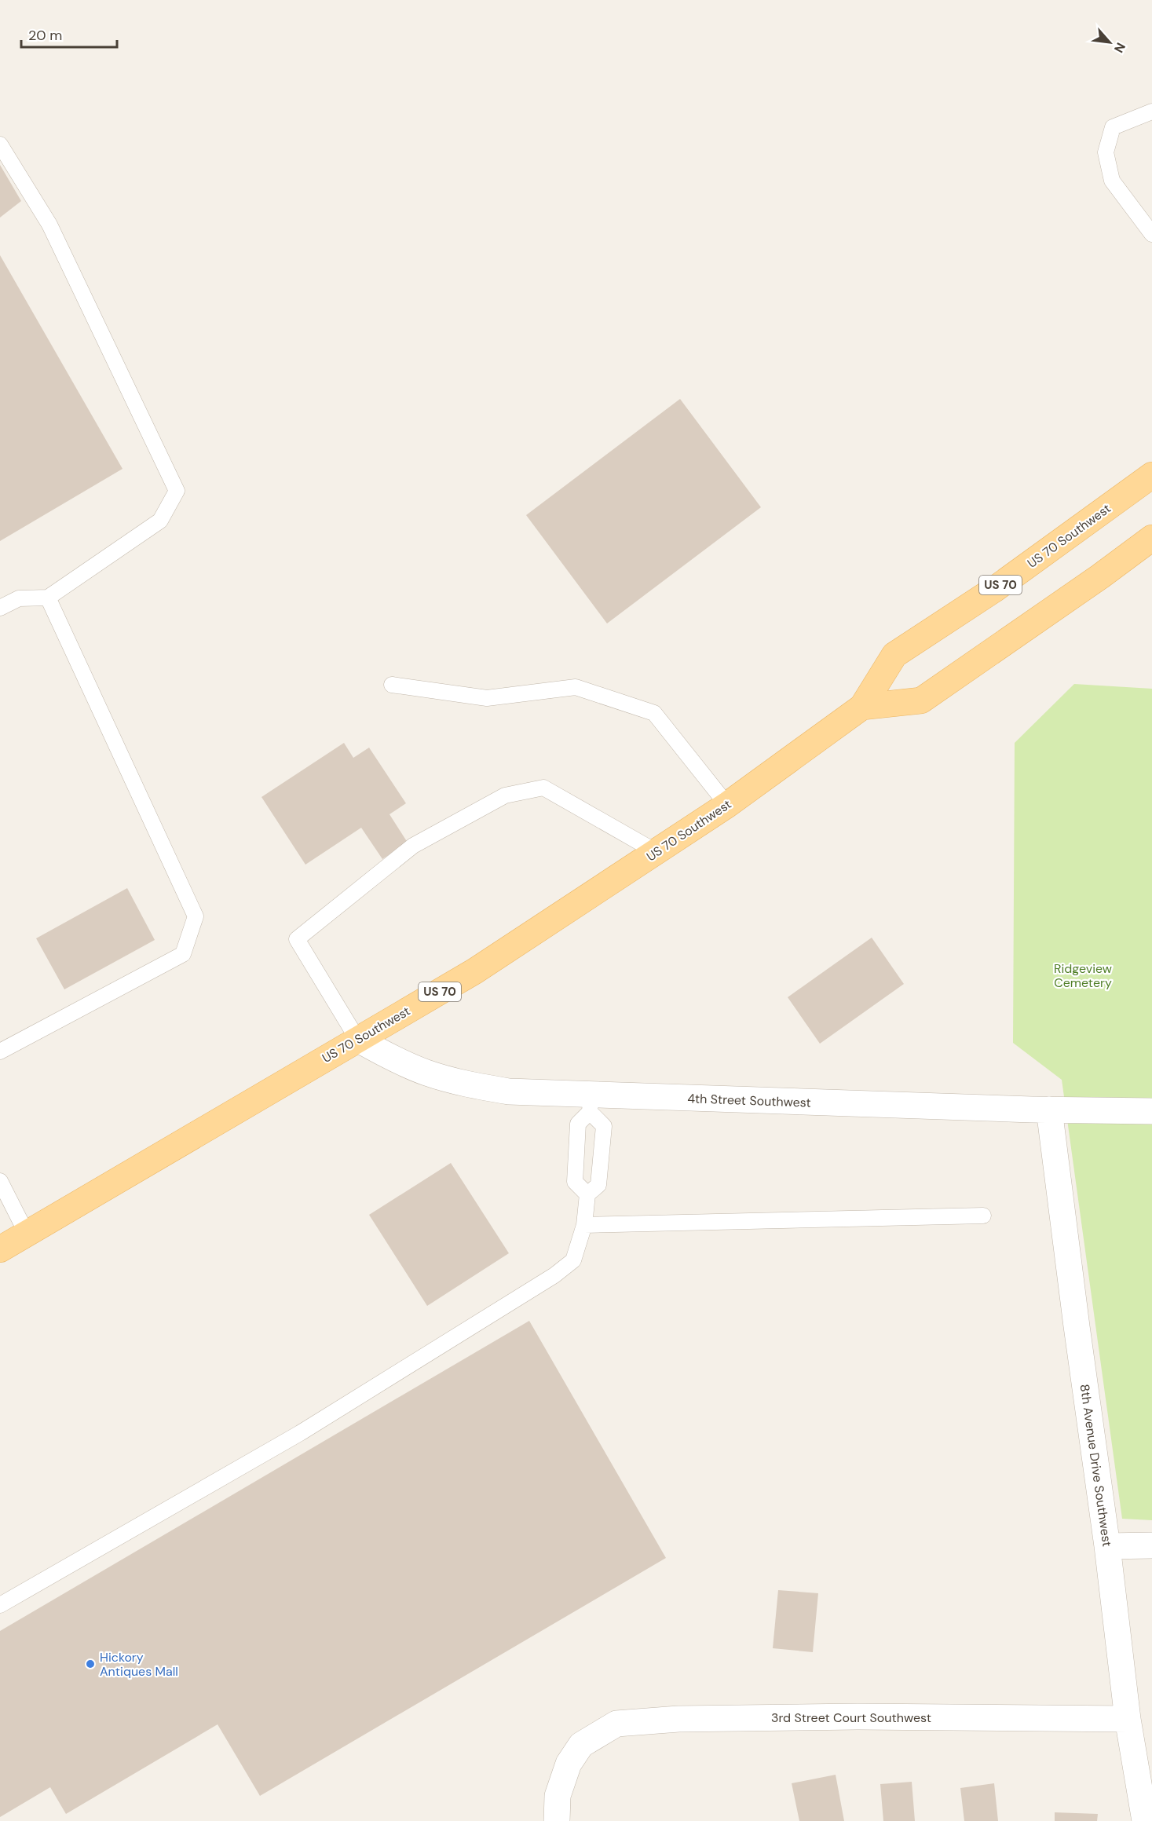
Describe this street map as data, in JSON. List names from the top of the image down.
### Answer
{
  "streets": {
    "main road": ["US 70 Southwest", "US 70"],
    "street": ["4th Street Southwest", "8th Avenue Drive Southwest", "3rd Street Court Southwest"]
  },
  "crossings": [
    ["US 70 Southwest", "4th Street Southwest"],
    ["4th Street Southwest", "8th Avenue Drive Southwest"],
    ["8th Avenue Drive Southwest", "3rd Street Court Southwest"]
  ],
  "parks": ["Ridgeview Cemetery"],
  "places": ["Hickory Antiques Mall"],
  "scale_bar": "20 m",
  "north": "bottom right"
}
